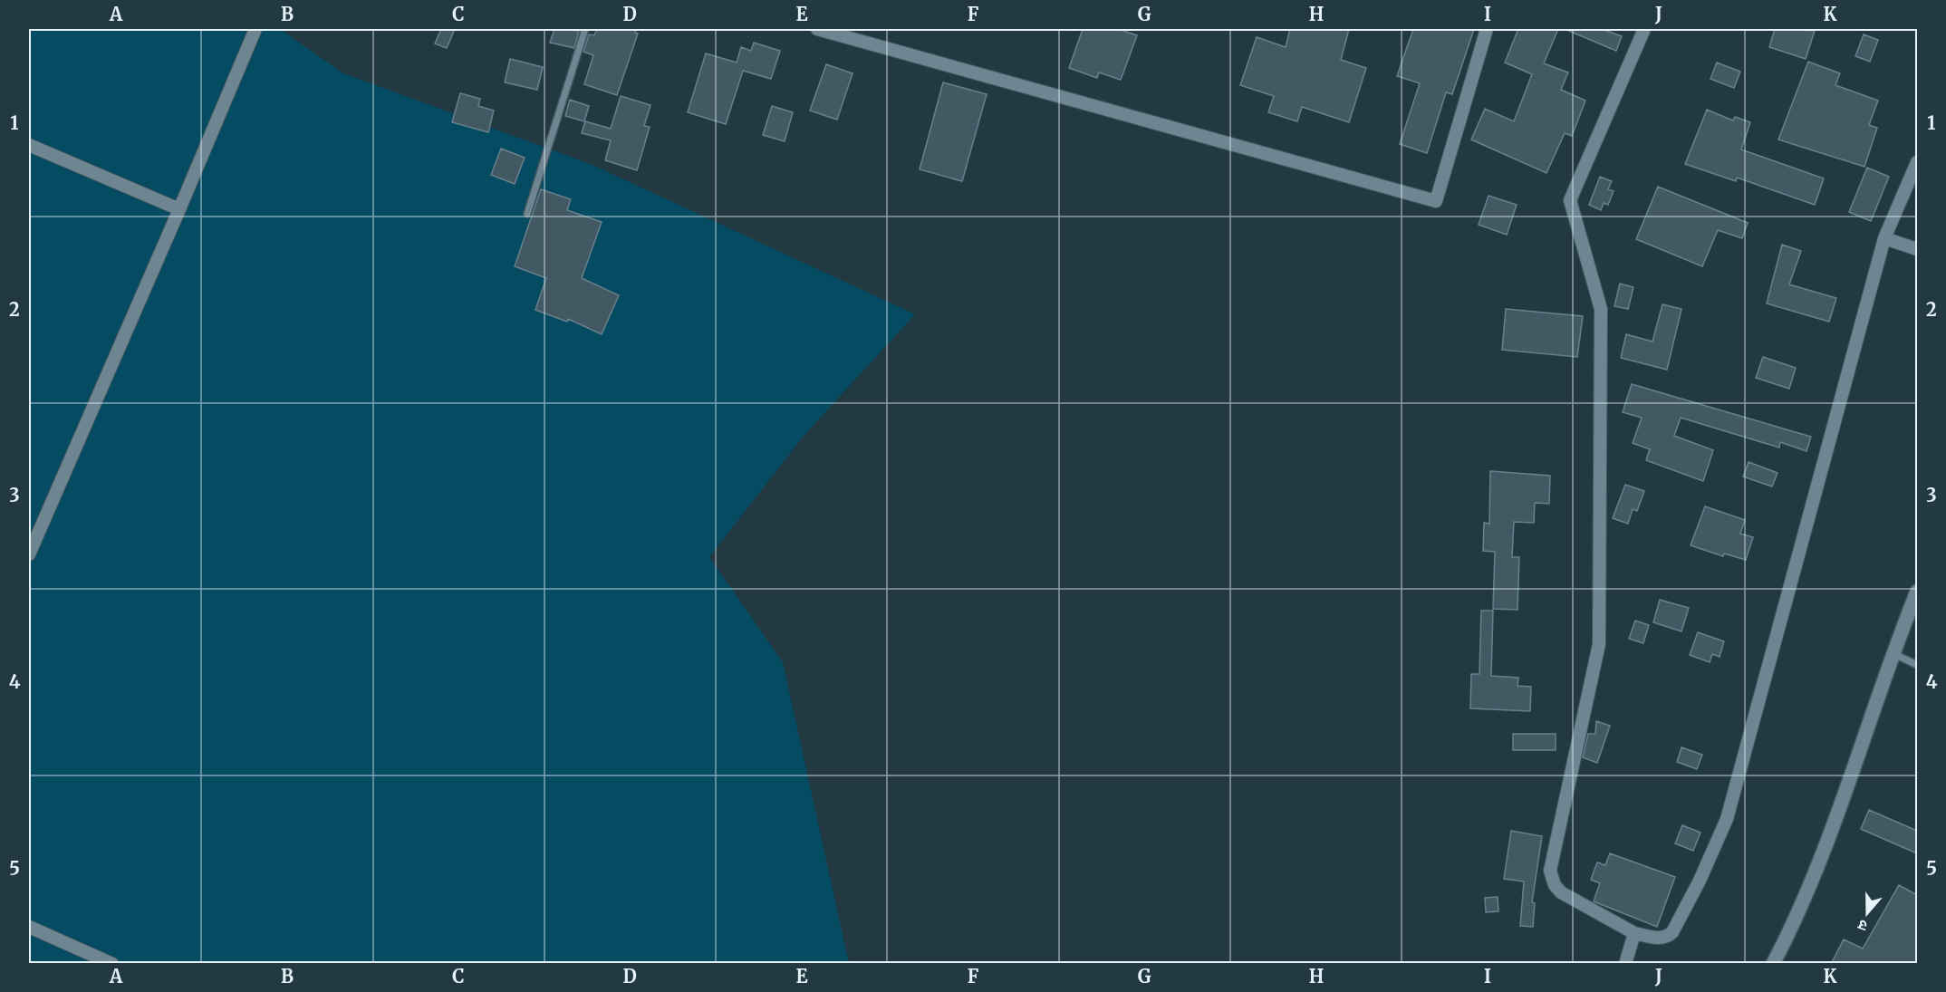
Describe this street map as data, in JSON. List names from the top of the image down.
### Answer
{
  "north": "bottom",
  "grid": {
    "columns": [
      "A",
      "B",
      "C",
      "D",
      "E",
      "F",
      "G",
      "H",
      "I",
      "J",
      "K"
    ],
    "rows": [
      "1",
      "2",
      "3",
      "4",
      "5"
    ]
  }
}
